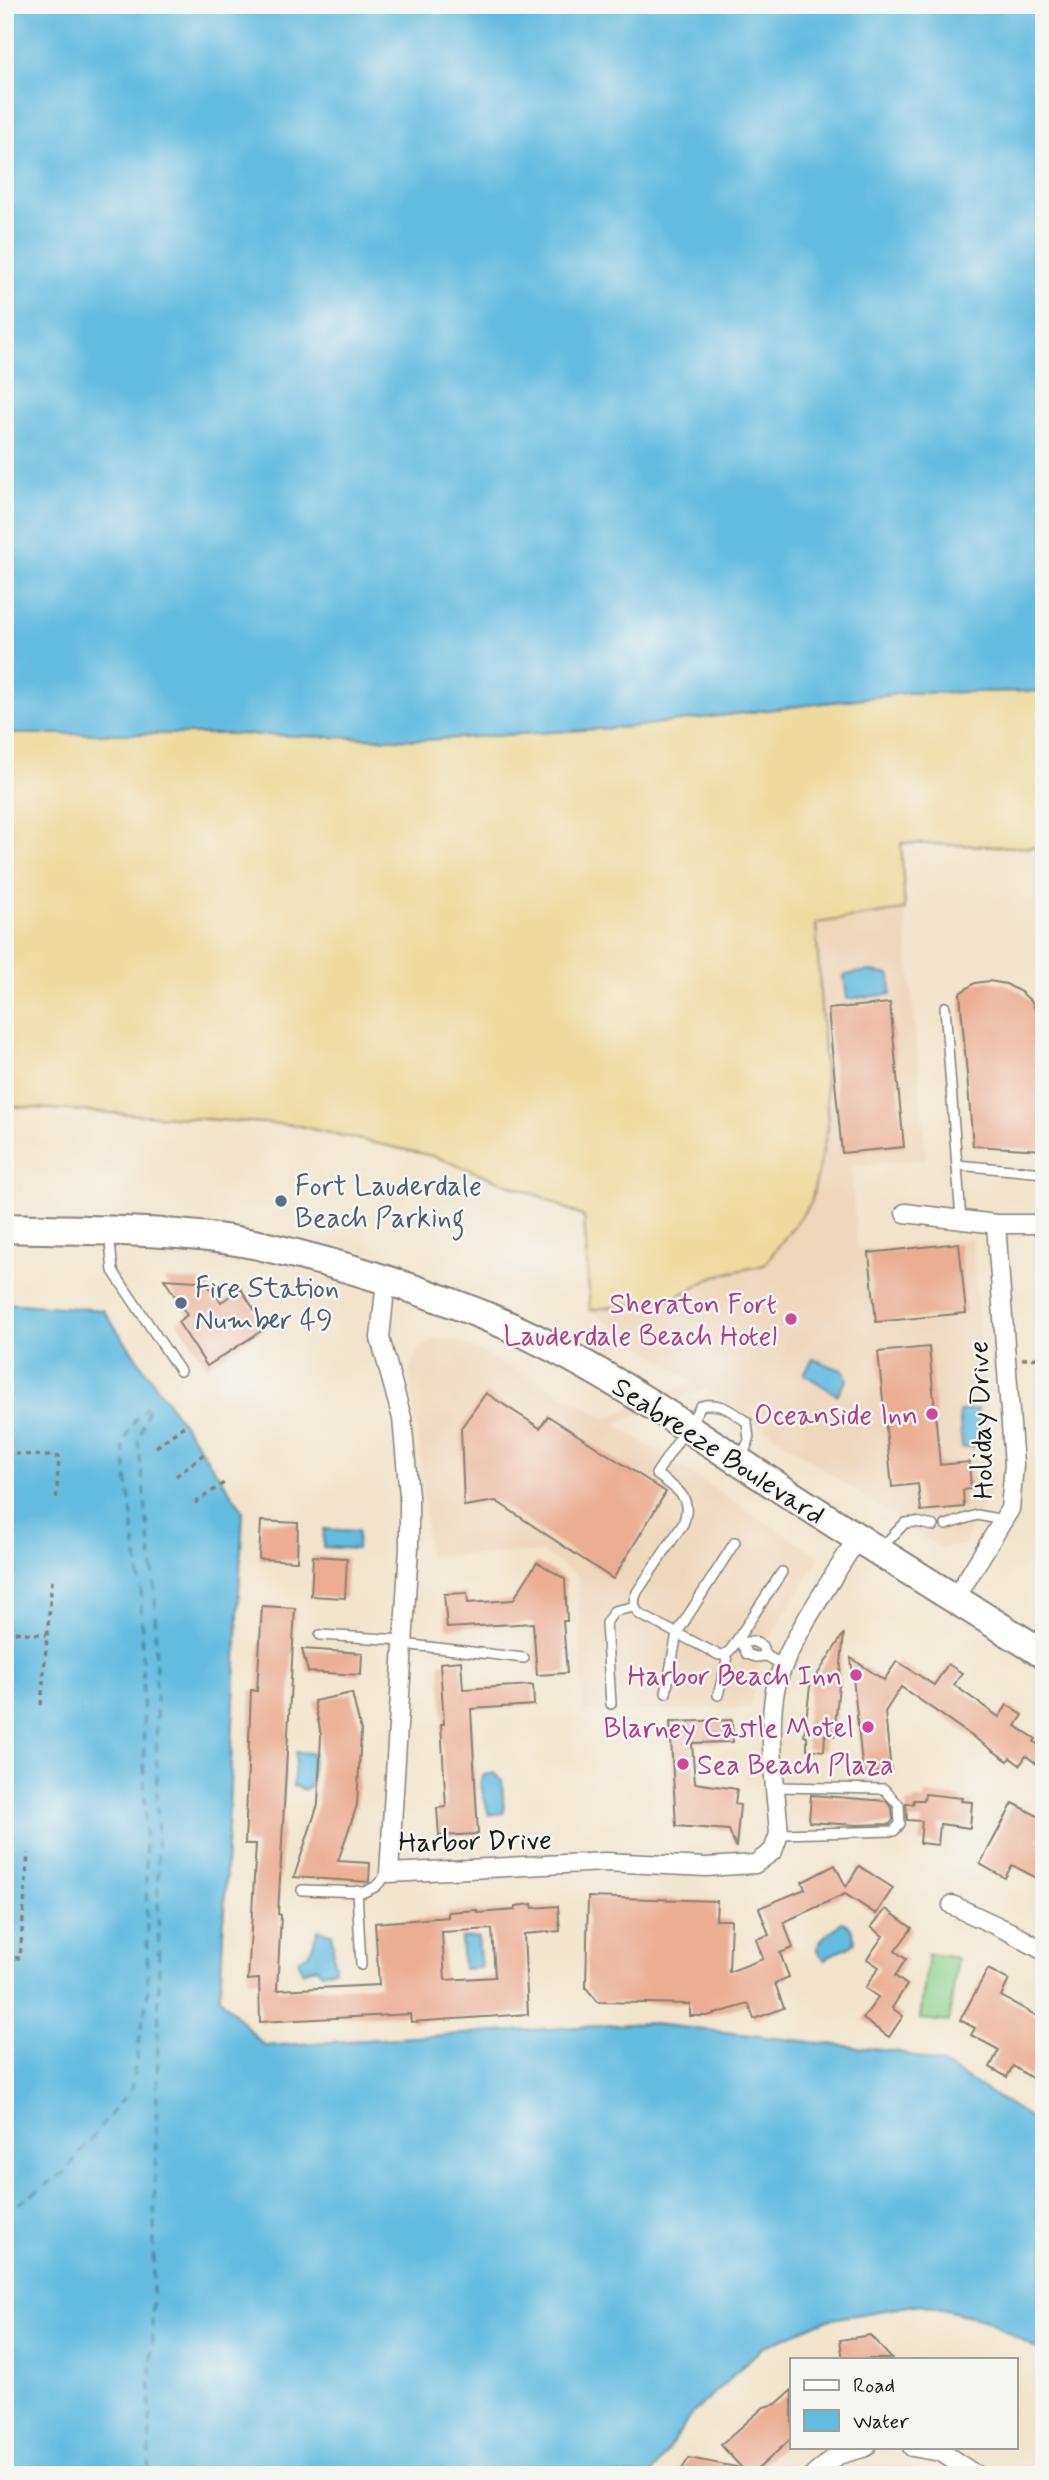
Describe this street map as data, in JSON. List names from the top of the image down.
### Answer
{
  "streets": {
    "main road": ["Seabreeze Boulevard"],
    "street": ["Holiday Drive", "Harbor Drive"]
  },
  "crossings": [
    ["Holiday Drive", "Seabreeze Boulevard"],
    ["Seabreeze Boulevard", "Harbor Drive"]
  ],
  "places": [
    "Fort Lauderdale Beach Parking",
    "Fire Station Number 49",
    "Sheraton Fort Lauderdale Beach Hotel",
    "Oceanside Inn",
    "Harbor Beach Inn",
    "Blarney Castle Motel",
    "Sea Beach Plaza"
  ],
  "legend": ["Road", "Water"]
}
